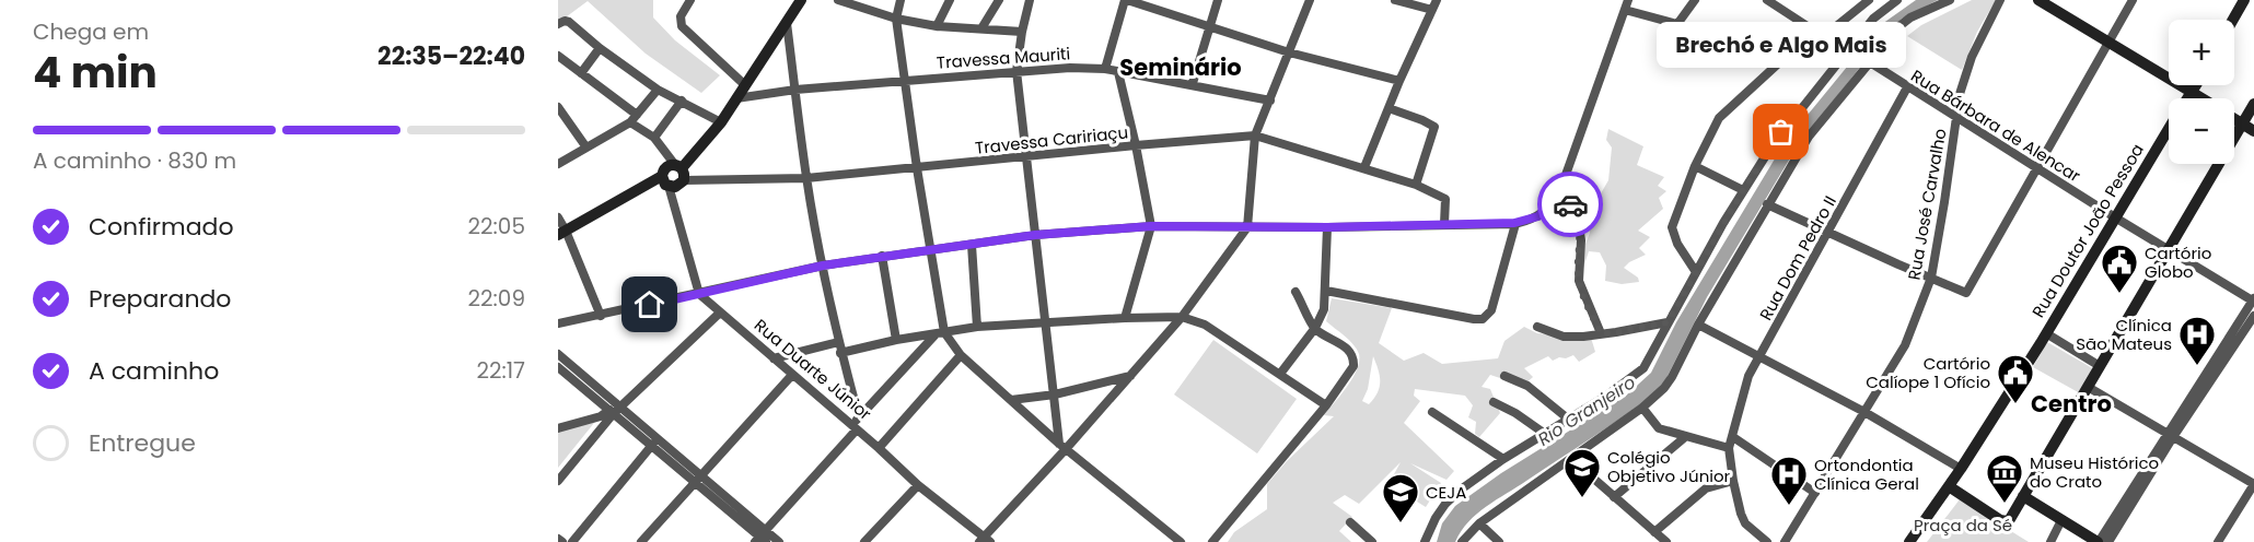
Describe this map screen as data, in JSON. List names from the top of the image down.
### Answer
{
  "streets": {
    "main road": ["Rua Doutor João Pessoa"],
    "street": [
      "Travessa Mauriti",
      "Rua Bárbara de Alencar",
      "Travessa Caririaçu",
      "Rua José Carvalho",
      "Rua Dom Pedro II",
      "Rua Duarte Júnior"
    ]
  },
  "crossings": [
    ["Rua Bárbara de Alencar", "Rua José Carvalho"],
    ["Rua Bárbara de Alencar", "Rua Doutor João Pessoa"],
    ["Rua Bárbara de Alencar", "Rua Dom Pedro II"]
  ],
  "districts": ["Seminário", "Centro"],
  "water": ["Rio Granjeiro"],
  "parks": ["Praça da Sé"],
  "places": {
    "other": ["Brechó e Algo Mais"],
    "public building": ["Cartório Globo", "Cartório Calíope 1 Ofício"],
    "hospital": ["Clínica São Mateus", "Ortondontia Clínica Geral"],
    "school or university": ["Colégio Objetivo Júnior", "CEJA"],
    "museum": ["Museu Histórico do Crato"]
  },
  "page": {
    "heading": ["4 min", "Chega em", "22:35–22:40"],
    "map_buttons": ["+", "−"],
    "bubble": "Brechó e Algo Mais",
    "bar": "A caminho · 830 m",
    "list": [
      ["Confirmado", "22:05"],
      ["Preparando", "22:09"],
      ["A caminho", "22:17"],
      "Entregue"
    ]
  }
}
